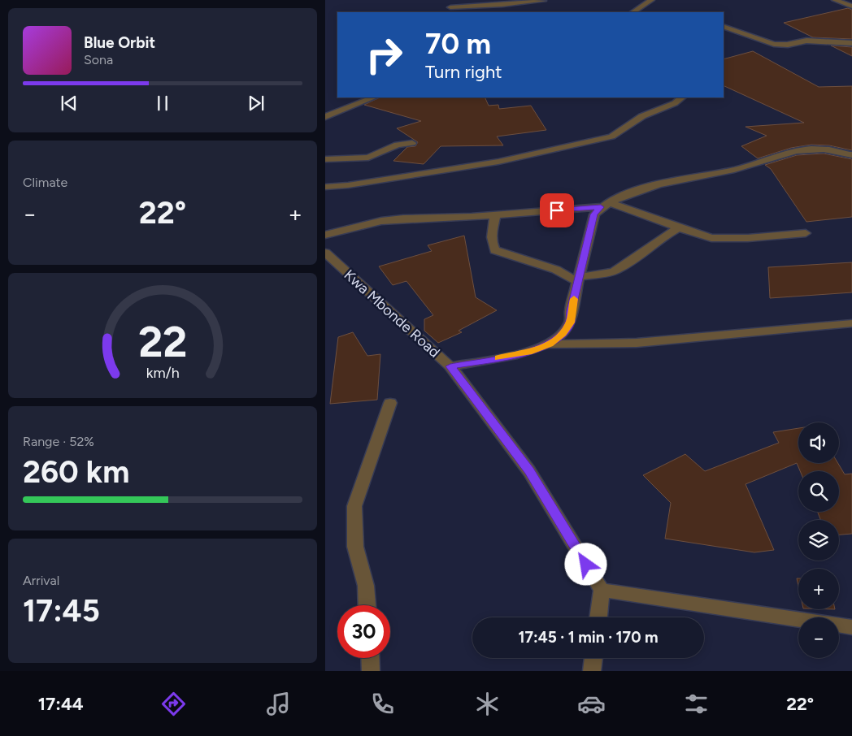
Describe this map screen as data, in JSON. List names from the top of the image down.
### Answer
{
  "streets": {
    "street": ["Kwa Mbonde Road"]
  },
  "page": {
    "turn": ["70 m", "Turn right"],
    "song": ["Blue Orbit", "Sona"],
    "tile": [
      "Climate",
      ["Range · 52%", "260 km"],
      ["Arrival", "17:45"]
    ],
    "heat": ["−", "22°", "+"],
    "map_buttons": ["+", "−"],
    "limit": "30",
    "trip": "17:45 · 1 min · 170 m",
    "tabs": ["17:44", "22°"],
    "gauge": ["22", "km/h"]
  }
}
